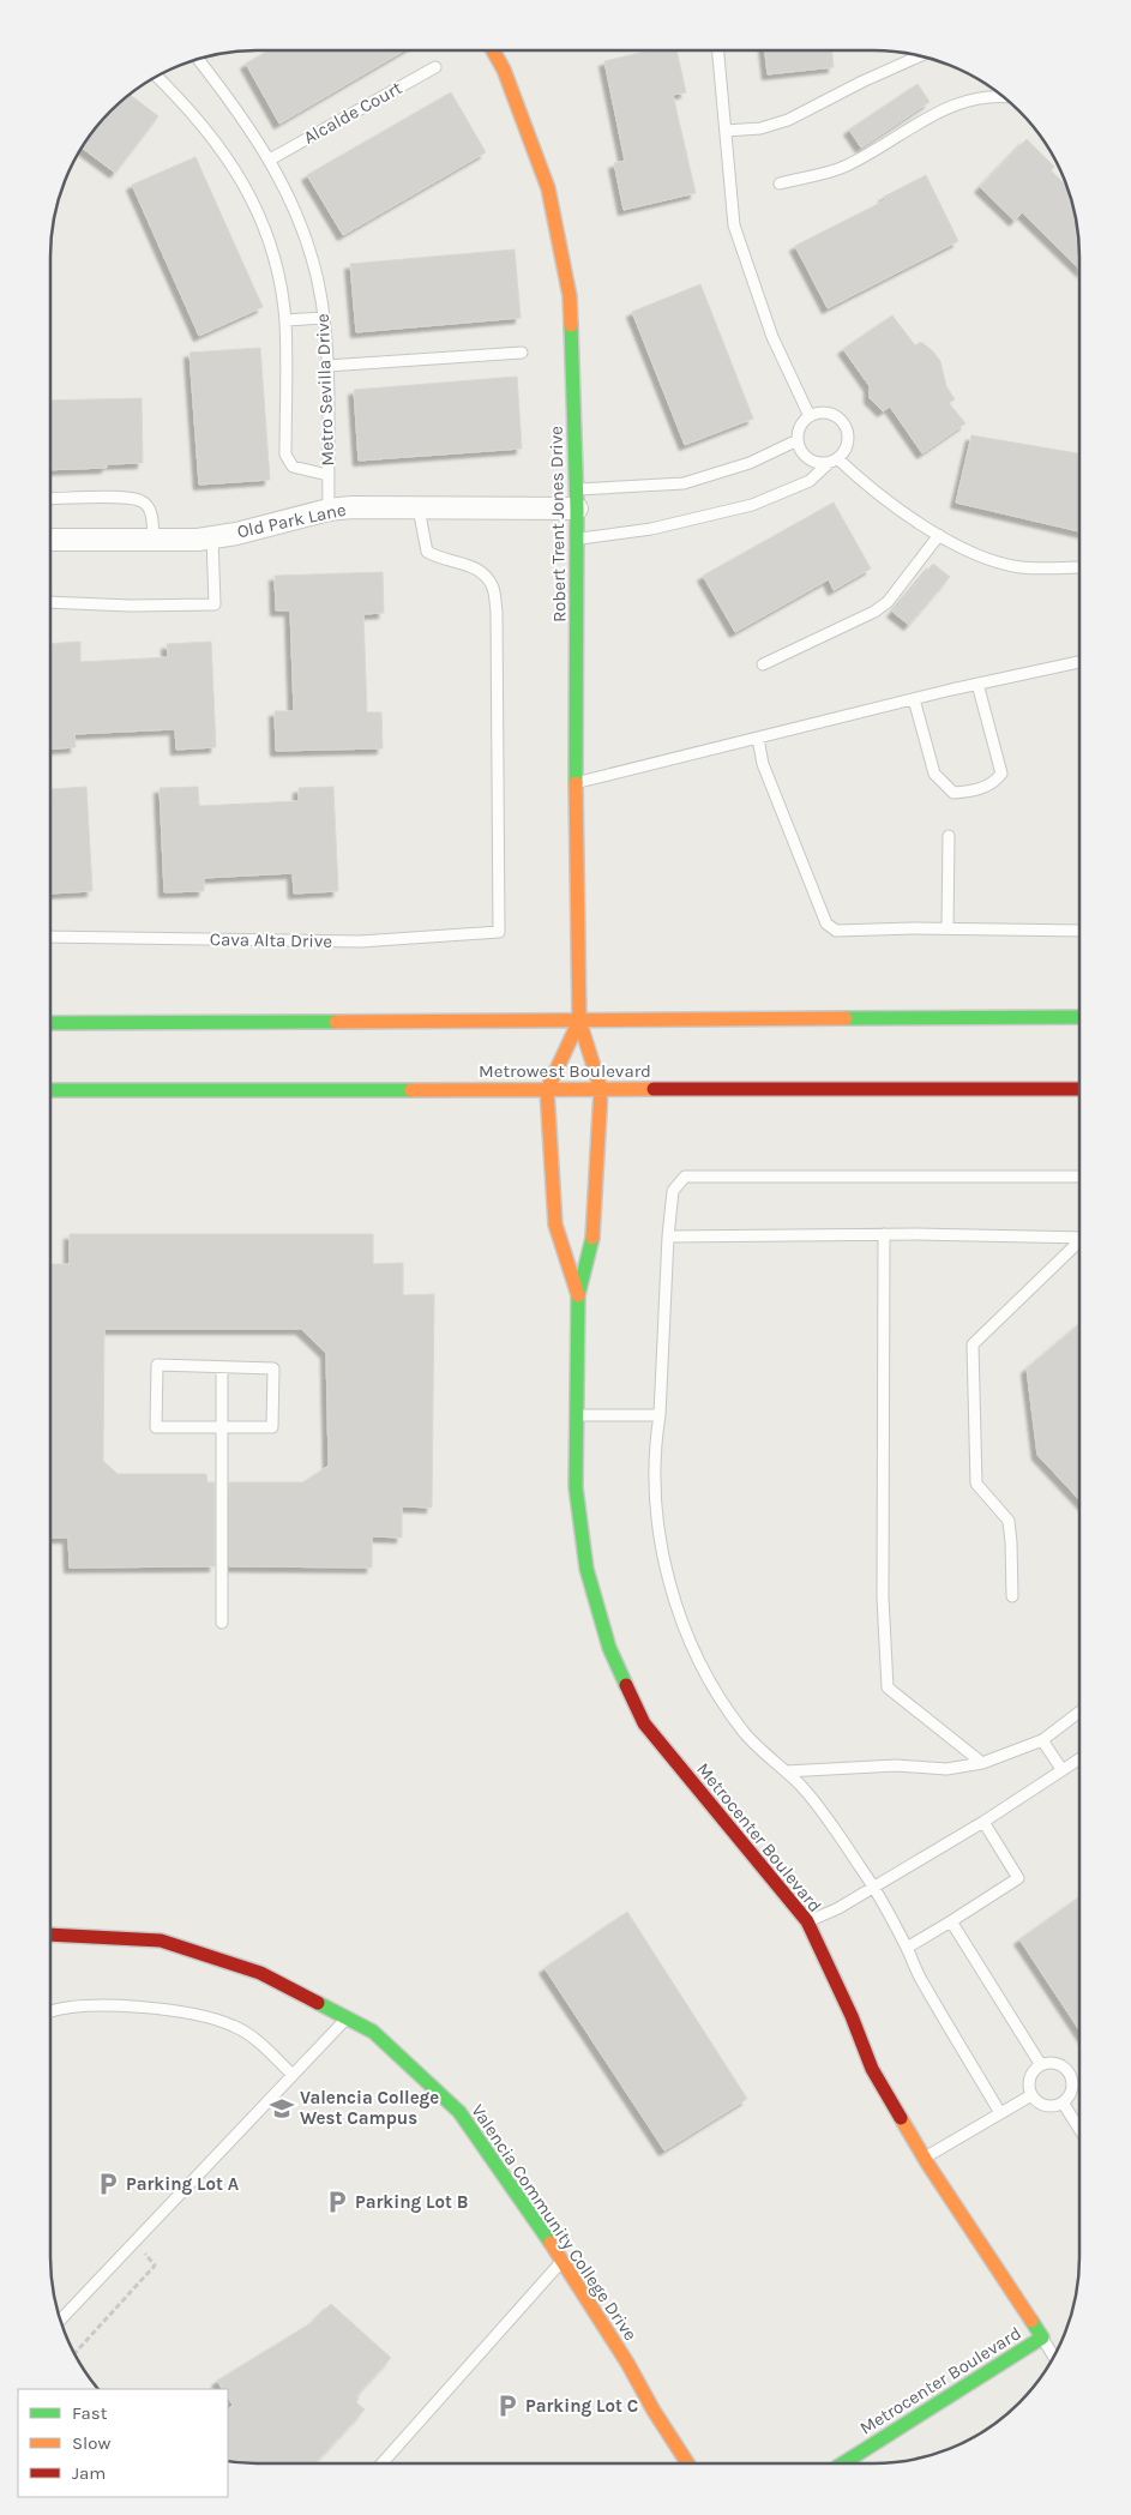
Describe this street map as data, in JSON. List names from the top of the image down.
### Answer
{
  "streets": {
    "street": [
      "Old Park Lane",
      "Robert Trent Jones Drive",
      "Metrowest Boulevard",
      "Metrocenter Boulevard",
      "Valencia Community College Drive"
    ],
    "lane": ["Alcalde Court", "Metro Sevilla Drive", "Cava Alta Drive"]
  },
  "crossings": [
    ["Alcalde Court", "Metro Sevilla Drive"],
    ["Metro Sevilla Drive", "Old Park Lane"],
    ["Old Park Lane", "Robert Trent Jones Drive"],
    ["Old Park Lane", "Cava Alta Drive"],
    ["Robert Trent Jones Drive", "Metrowest Boulevard"],
    ["Robert Trent Jones Drive", "Metrocenter Boulevard"],
    ["Metrowest Boulevard", "Metrocenter Boulevard"]
  ],
  "places": {
    "school or university": ["Valencia College West Campus"],
    "parking": ["Parking Lot A", "Parking Lot B", "Parking Lot C"]
  },
  "legend": ["Fast", "Slow", "Jam"]
}
